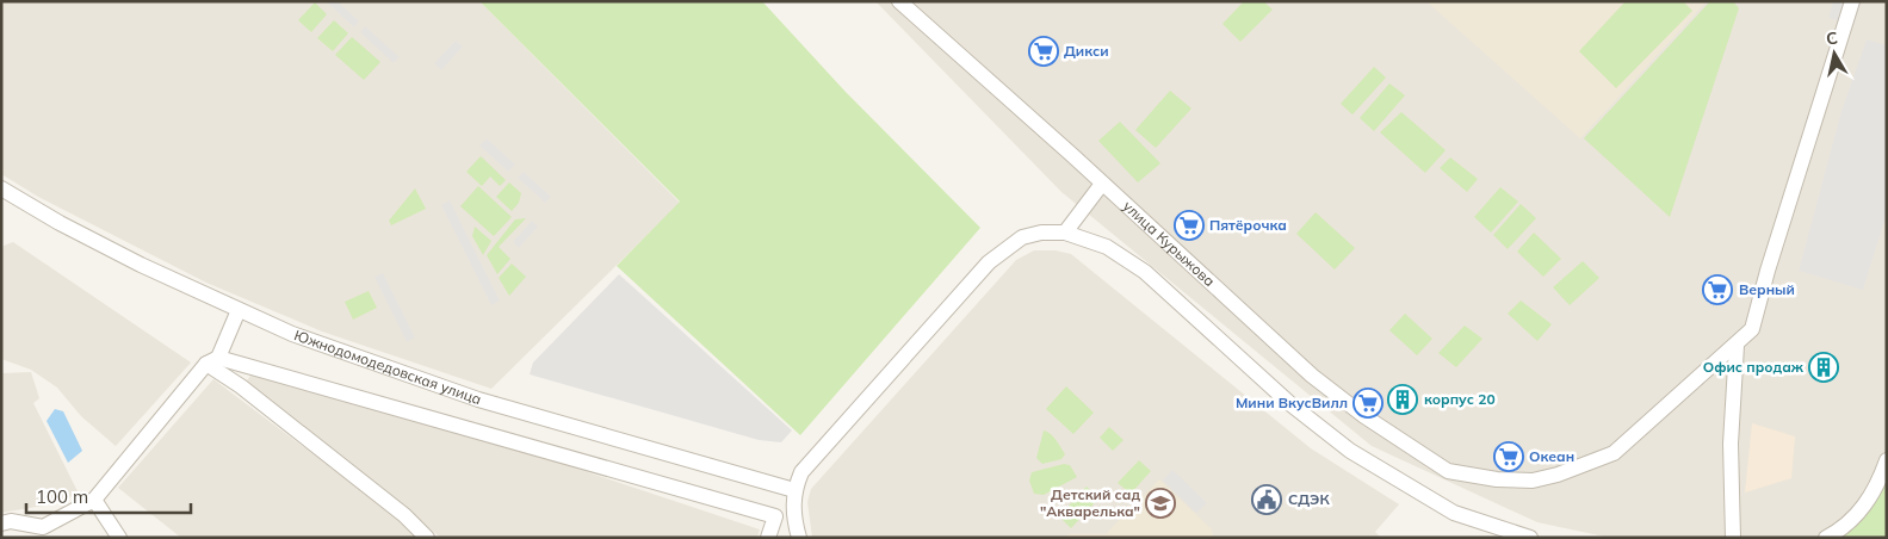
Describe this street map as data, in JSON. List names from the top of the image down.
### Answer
{
  "streets": {
    "street": ["улица Курыжова", "Южнодомодедовская улица"]
  },
  "places": {
    "supermarket": [
      "Дикси",
      "Пятёрочка",
      "Верный",
      "Мини ВкусВилл",
      "Океан"
    ],
    "building": ["Офис продаж", "корпус 20"],
    "public building": ["СДЭК"],
    "school or university": ["Детский сад \"Акварелька\""]
  },
  "scale_bar": "100 m",
  "north": "top"
}
